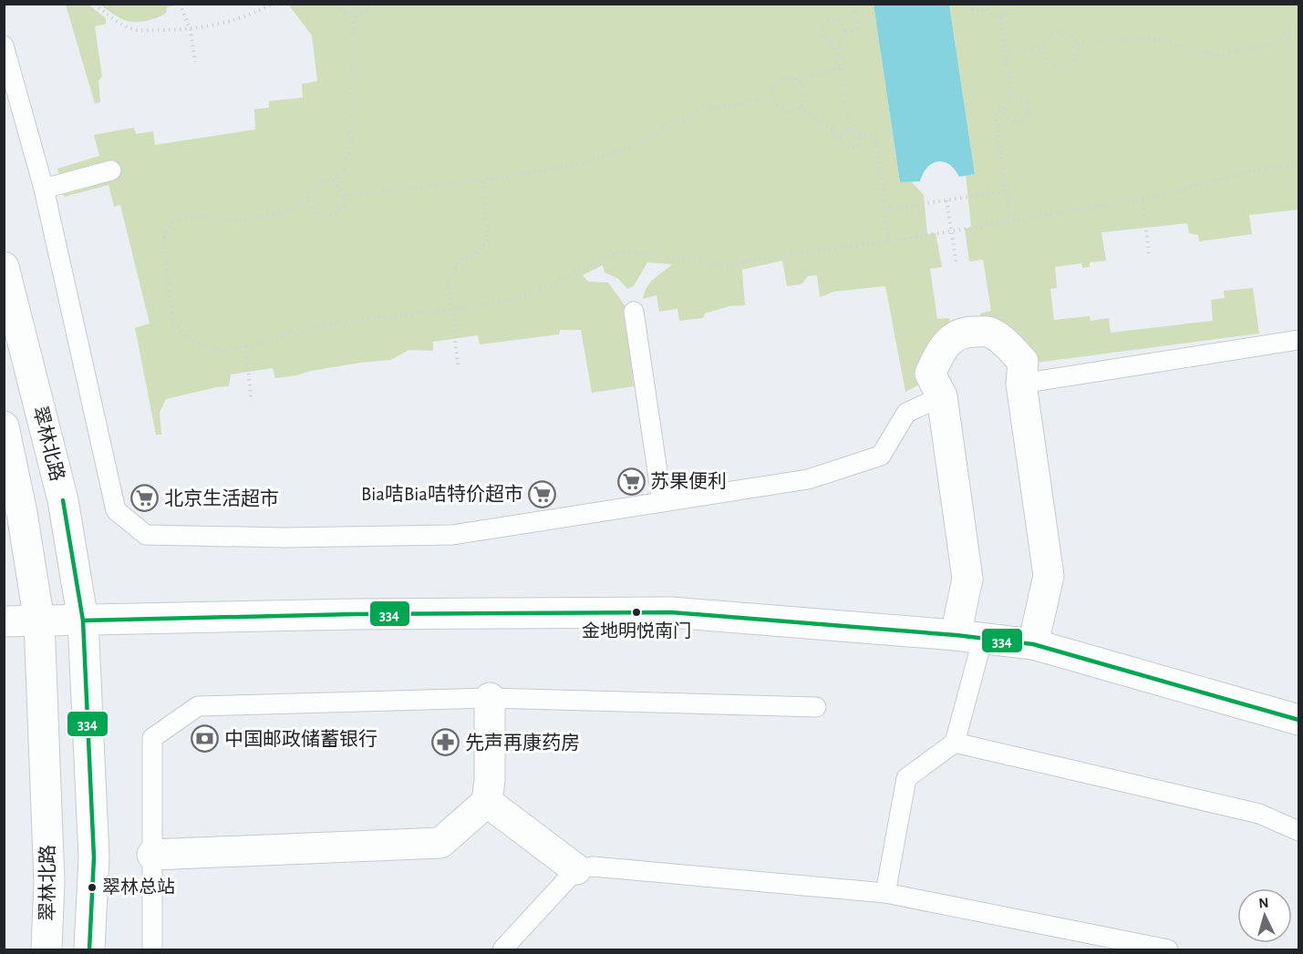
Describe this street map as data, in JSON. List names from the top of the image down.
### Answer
{
  "streets": {
    "street": ["翠林北路"]
  },
  "places": {
    "supermarket": ["苏果便利", "Bia咭Bia咭特价超市", "北京生活超市"],
    "other": ["金地明悦南门", "翠林总站"],
    "bank": ["中国邮政储蓄银行"],
    "pharmacy": ["先声再康药房"]
  },
  "lines": ["transit line 334"],
  "north": "top"
}
